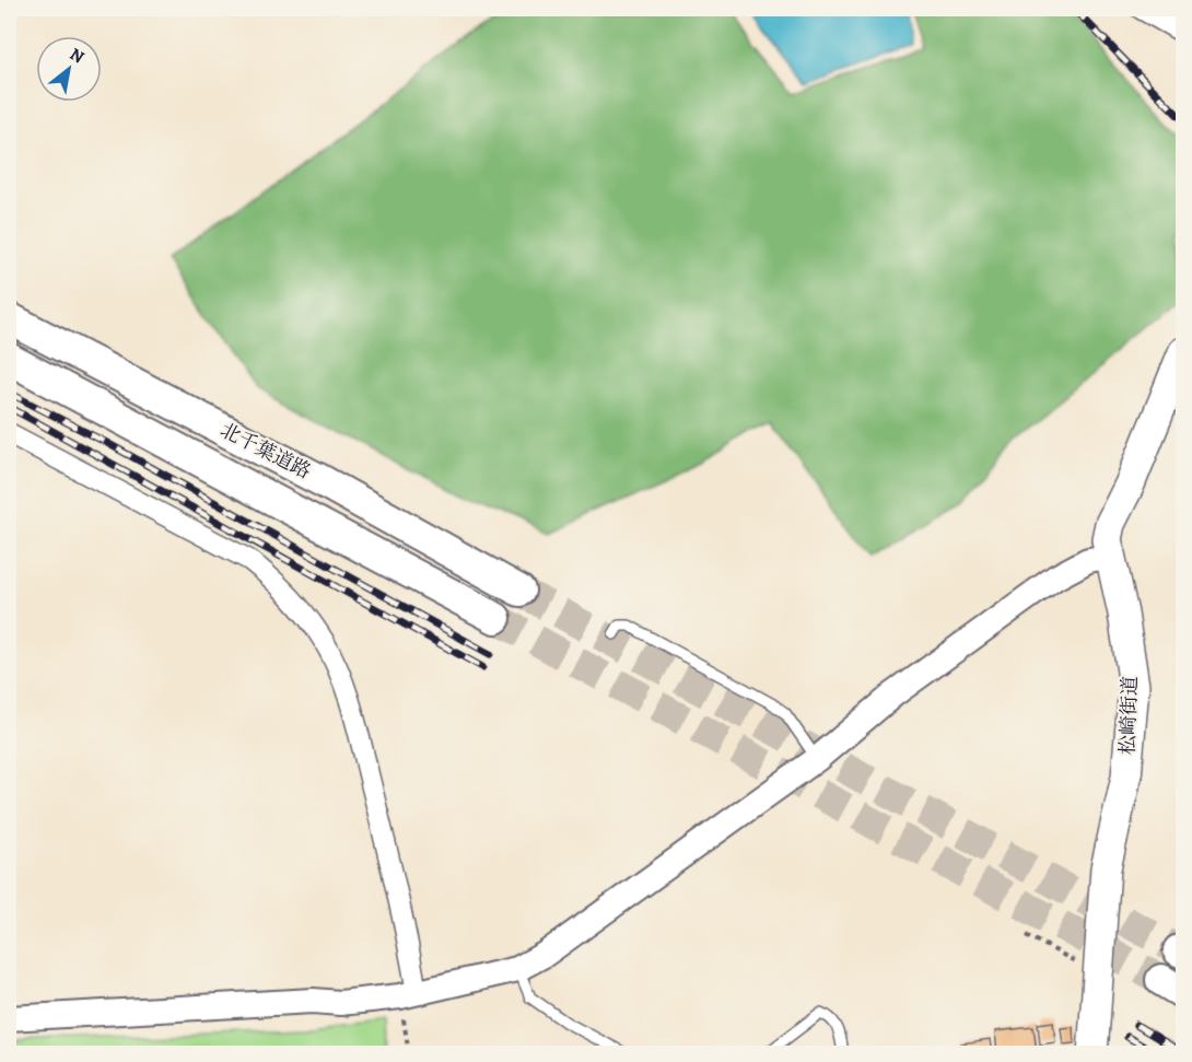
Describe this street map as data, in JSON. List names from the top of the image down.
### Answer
{
  "streets": {
    "highway": ["北千葉道路"],
    "main road": ["松崎街道"]
  },
  "north": "top right"
}
